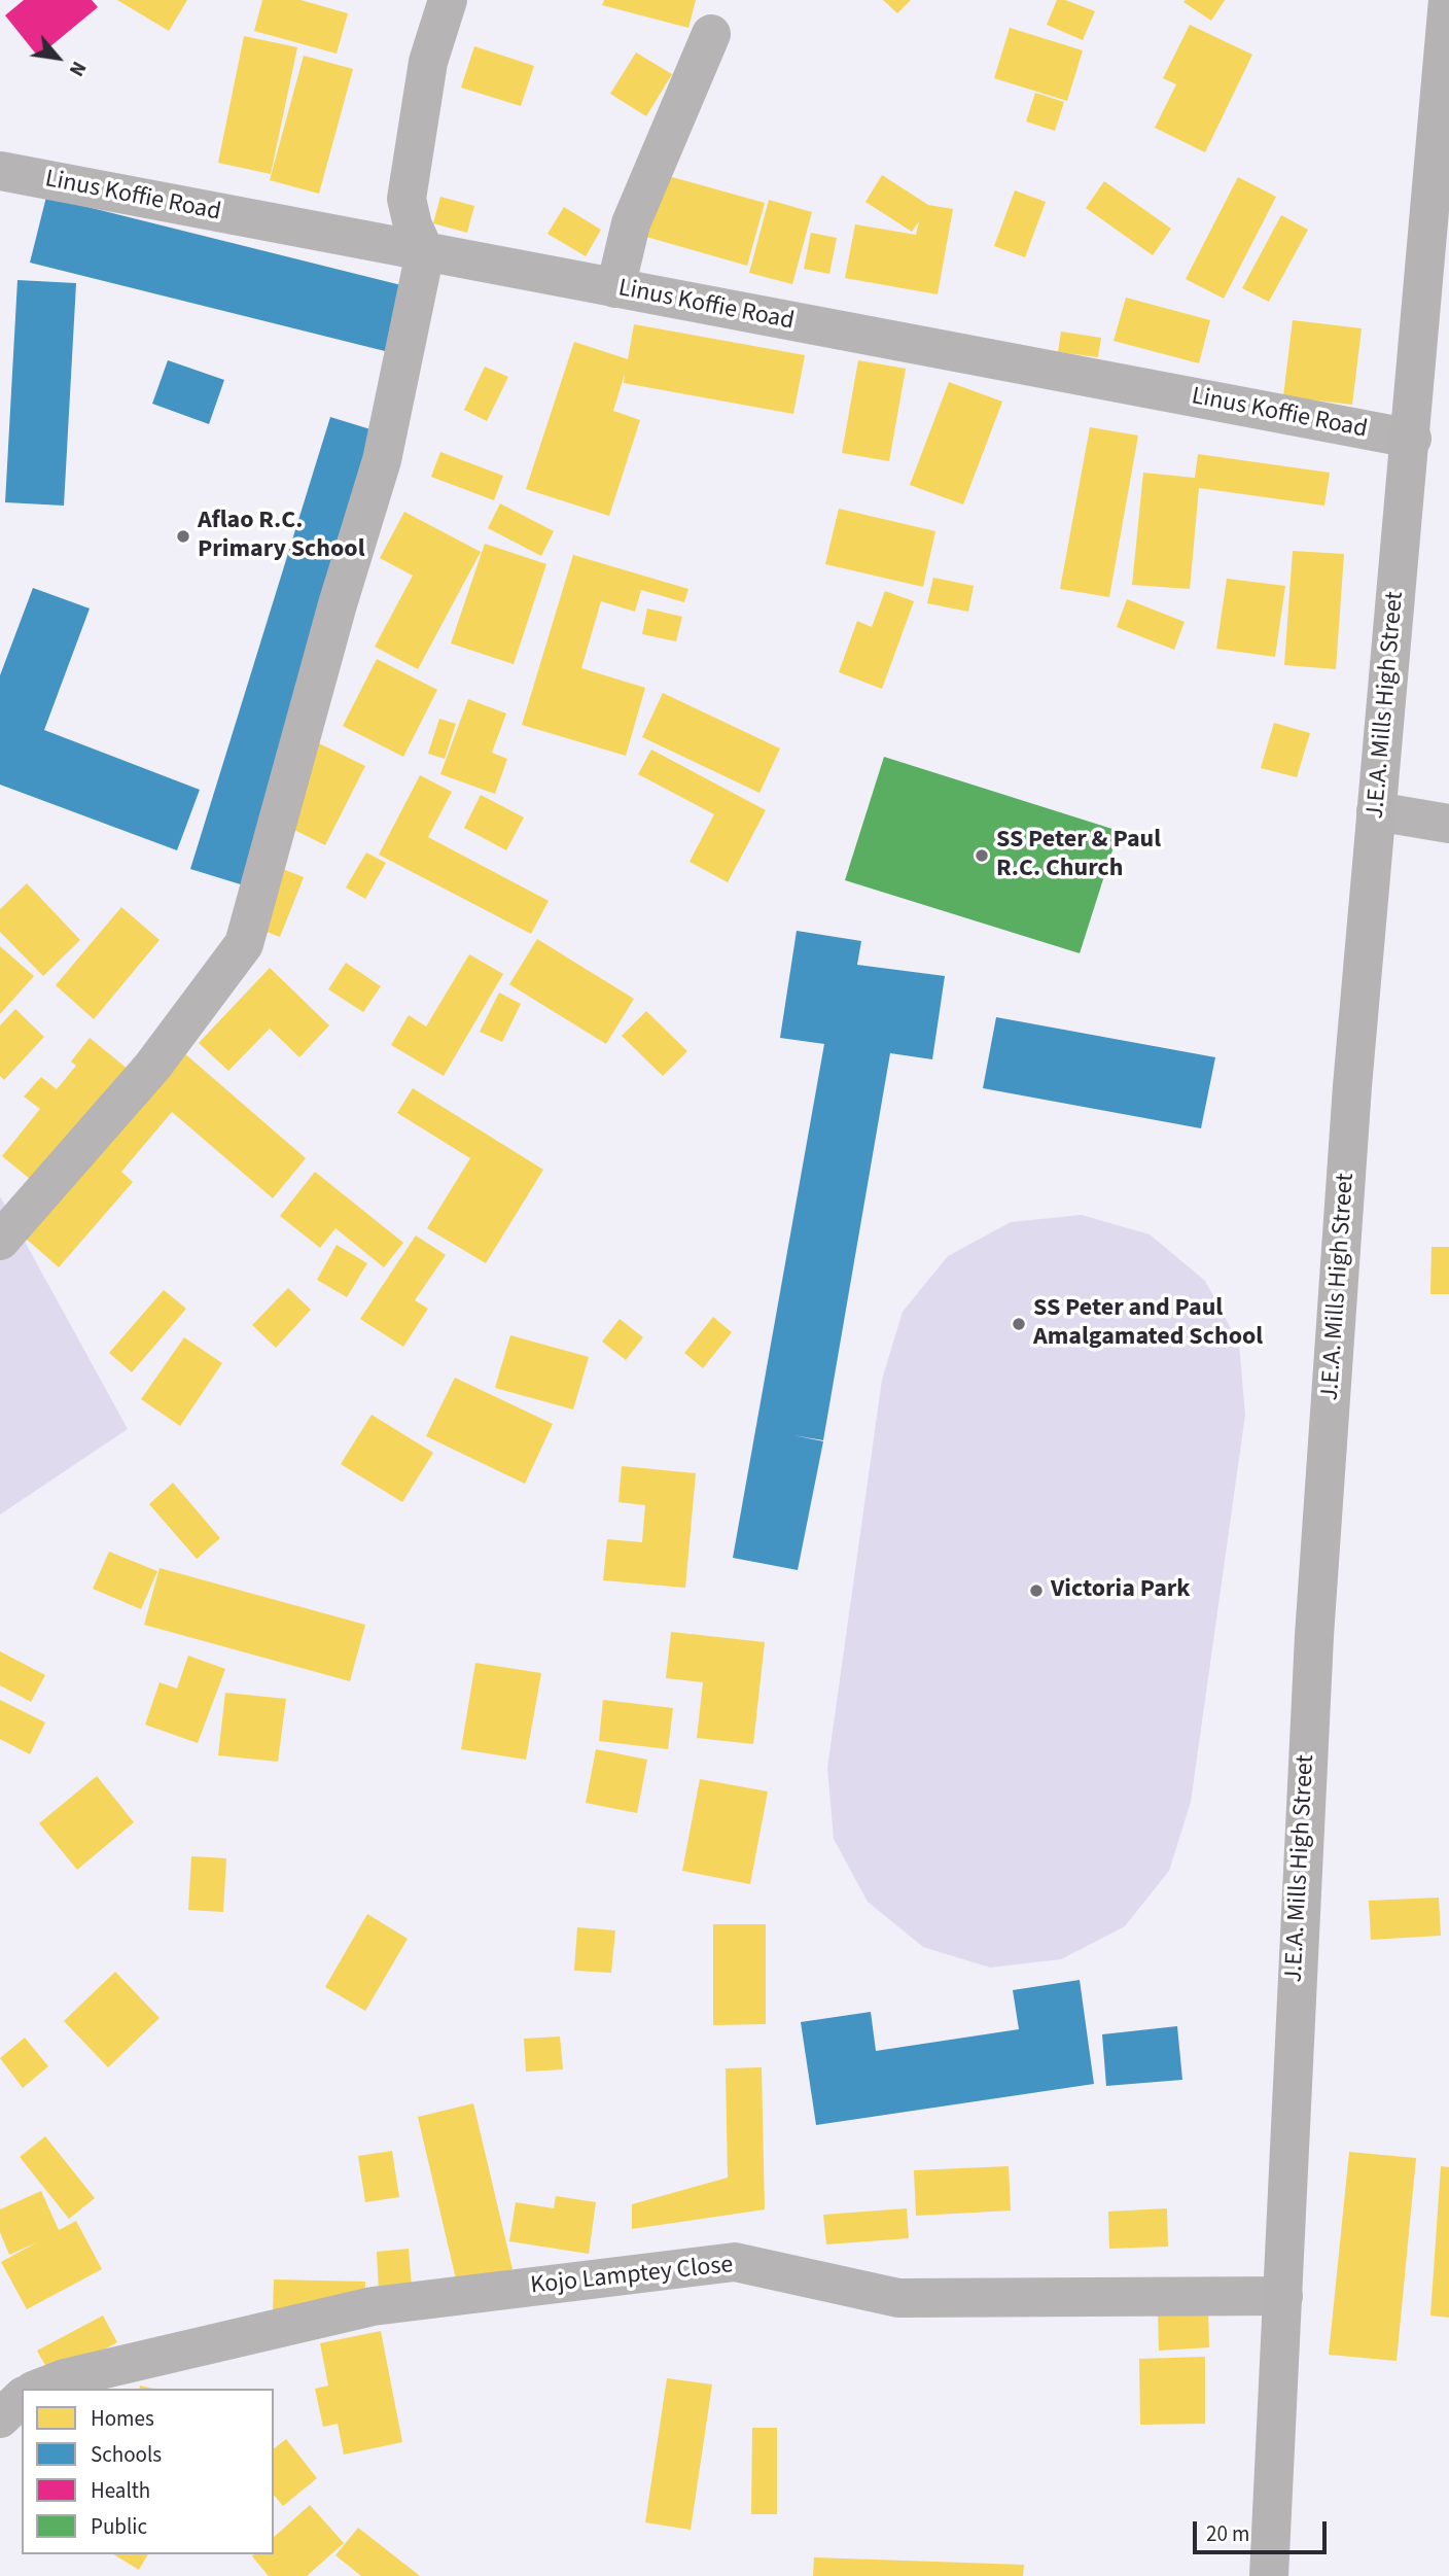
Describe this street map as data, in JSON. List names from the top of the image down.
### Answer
{
  "streets": {
    "highway": ["J.E.A. Mills High Street"],
    "street": ["Linus Koffie Road", "Kojo Lamptey Close"]
  },
  "crossings": [
    ["Linus Koffie Road", "J.E.A. Mills High Street"],
    ["J.E.A. Mills High Street", "Kojo Lamptey Close"]
  ],
  "places": [
    "Aflao R.C. Primary School",
    "SS Peter & Paul R.C. Church",
    "SS Peter and Paul Amalgamated School",
    "Victoria Park"
  ],
  "legend": [
    "Homes",
    "Schools",
    "Health",
    "Public"
  ],
  "scale_bar": "20 m",
  "north": "bottom right"
}
